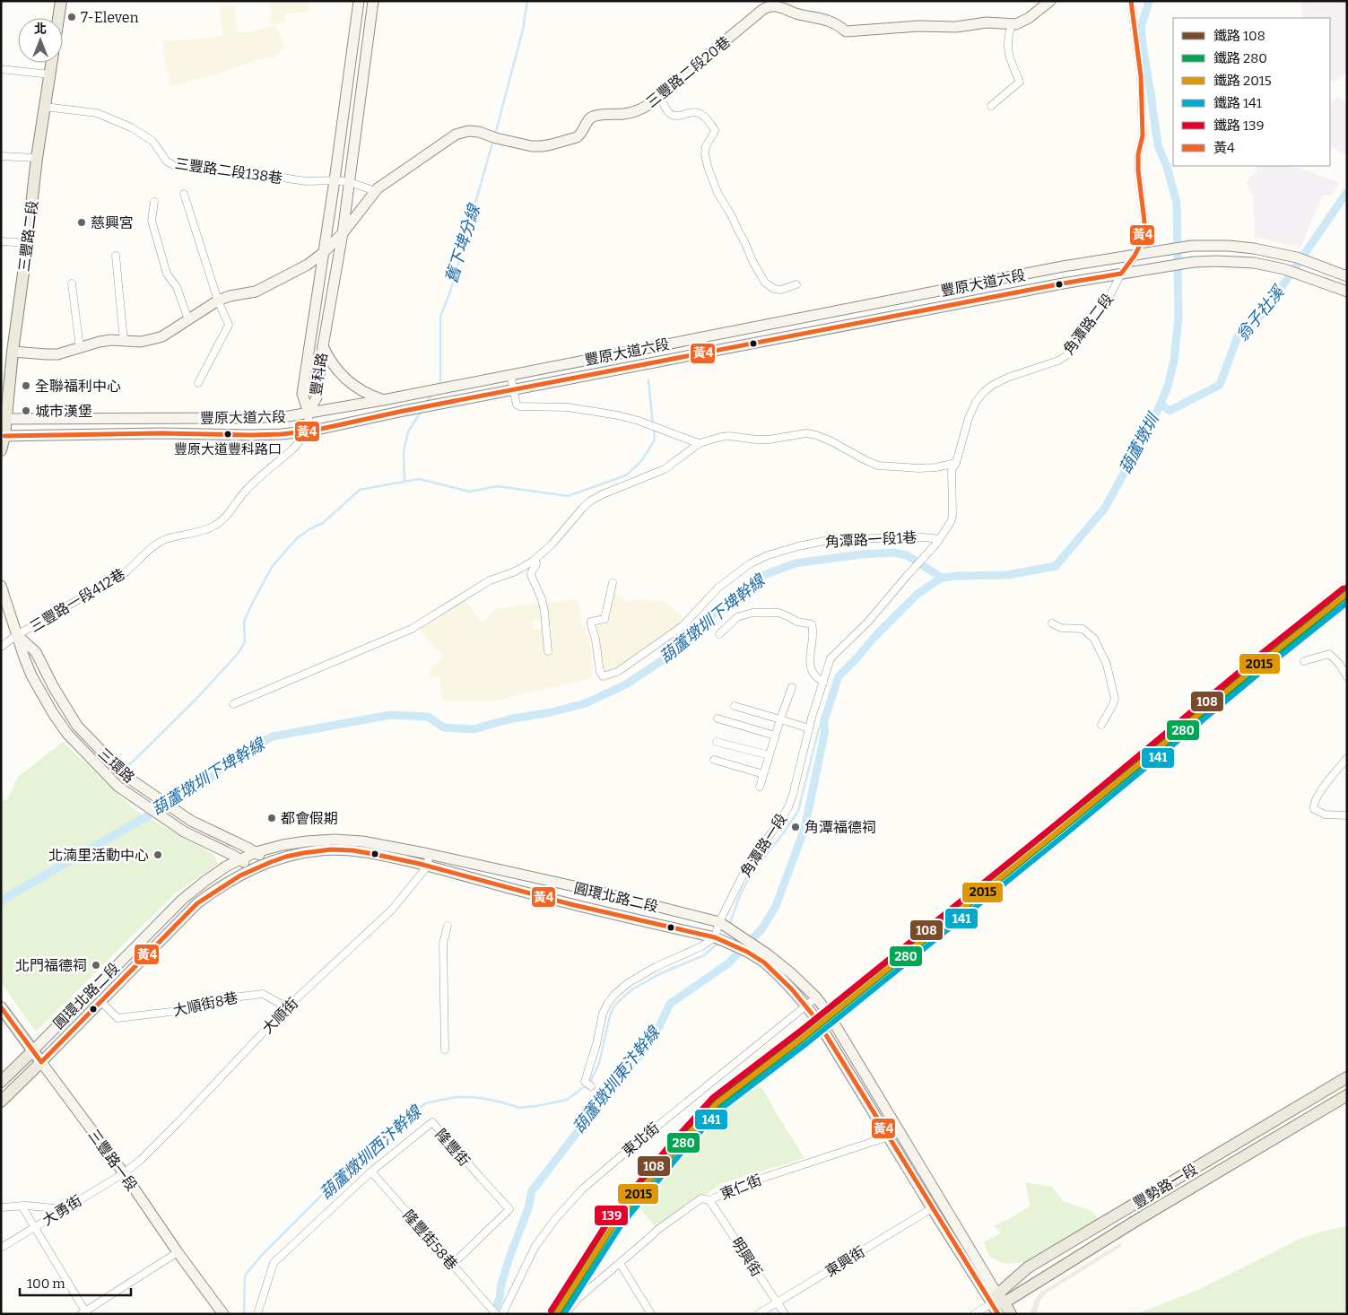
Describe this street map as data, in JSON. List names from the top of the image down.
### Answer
{
  "streets": {
    "main road": ["三豐路二段", "三豐路一段", "豐勢路一段"],
    "street": [
      "三豐路二段20巷",
      "三豐路二段138巷",
      "豐原大道六段",
      "角潭路二段",
      "豐科路",
      "角潭路一段1巷",
      "三豐路一段412巷",
      "三環路",
      "角潭路一段",
      "圓環北路二段",
      "大順街8巷",
      "大順街",
      "東北街",
      "隆豐街",
      "東仁街",
      "大勇街",
      "隆豐街58巷",
      "明興街",
      "東興街"
    ]
  },
  "crossings": [
    ["三豐路二段20巷", "三豐路二段138巷"],
    ["三豐路二段20巷", "三豐路二段"],
    ["三豐路二段20巷", "豐科路"],
    ["三豐路二段138巷", "三豐路二段"],
    ["三豐路二段138巷", "豐科路"],
    ["三豐路二段", "豐原大道六段"],
    ["豐原大道六段", "角潭路二段"],
    ["豐原大道六段", "豐科路"],
    ["豐原大道六段", "三豐路一段412巷"],
    ["角潭路二段", "角潭路一段1巷"],
    ["角潭路二段", "角潭路一段"],
    ["三豐路一段412巷", "三環路"],
    ["三環路", "圓環北路二段"],
    ["角潭路一段", "圓環北路二段"],
    ["圓環北路二段", "大順街8巷"],
    ["圓環北路二段", "大順街"],
    ["圓環北路二段", "東北街"],
    ["圓環北路二段", "三豐路一段"],
    ["圓環北路二段", "豐勢路一段"],
    ["圓環北路二段", "東仁街"],
    ["圓環北路二段", "東興街"],
    ["大順街8巷", "大順街"],
    ["大順街", "三豐路一段"],
    ["大順街", "大勇街"],
    ["隆豐街", "隆豐街58巷"],
    ["三豐路一段", "大勇街"],
    ["東仁街", "明興街"],
    ["明興街", "東興街"]
  ],
  "water": [
    "舊下埤分線",
    "翁子社溪",
    "葫蘆墩圳",
    "葫蘆墩圳下埤幹線",
    "葫蘆墩圳東汴幹線",
    "葫蘆燉圳西汴幹線"
  ],
  "places": [
    "7-Eleven",
    "慈興宮",
    "全聯福利中心",
    "城市漢堡",
    "豐原大道豐科路口",
    "都會假期",
    "角潭福德祠",
    "北湳里活動中心",
    "北門福德祠"
  ],
  "lines": [
    "transit line 黃4",
    "rail line 108",
    "rail line 139",
    "rail line 2015",
    "rail line 280",
    "rail line 141"
  ],
  "legend": [
    "鐵路 108",
    "鐵路 280",
    "鐵路 2015",
    "鐵路 141",
    "鐵路 139",
    "黃4"
  ],
  "scale_bar": "100 m",
  "north": "top"
}
